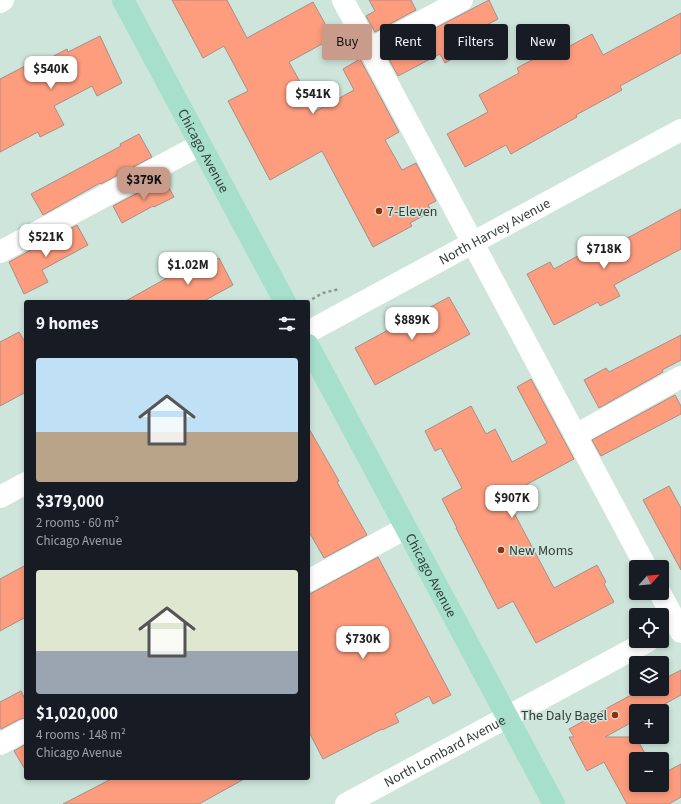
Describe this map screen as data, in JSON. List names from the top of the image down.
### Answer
{
  "streets": {
    "main road": ["Chicago Avenue"],
    "street": ["North Harvey Avenue", "North Lombard Avenue"]
  },
  "crossings": [
    ["Chicago Avenue", "North Lombard Avenue"]
  ],
  "places": ["7-Eleven", "New Moms", "The Daly Bagel"],
  "north": "top right",
  "page": {
    "chip": [
      "Buy",
      "Rent",
      "Filters",
      "New"
    ],
    "price": [
      "$540K",
      "$541K",
      "$379K",
      "$521K",
      "$718K",
      "$1.02M",
      "$889K",
      "$907K",
      "$730K"
    ],
    "heading": "9 homes",
    "list": [
      {
        "name": "$379,000",
        "note": "2 rooms · 60 m² · Chicago Avenue"
      },
      {
        "name": "$1,020,000",
        "note": "4 rooms · 148 m² · Chicago Avenue"
      }
    ],
    "map_buttons": ["+", "−"]
  }
}
